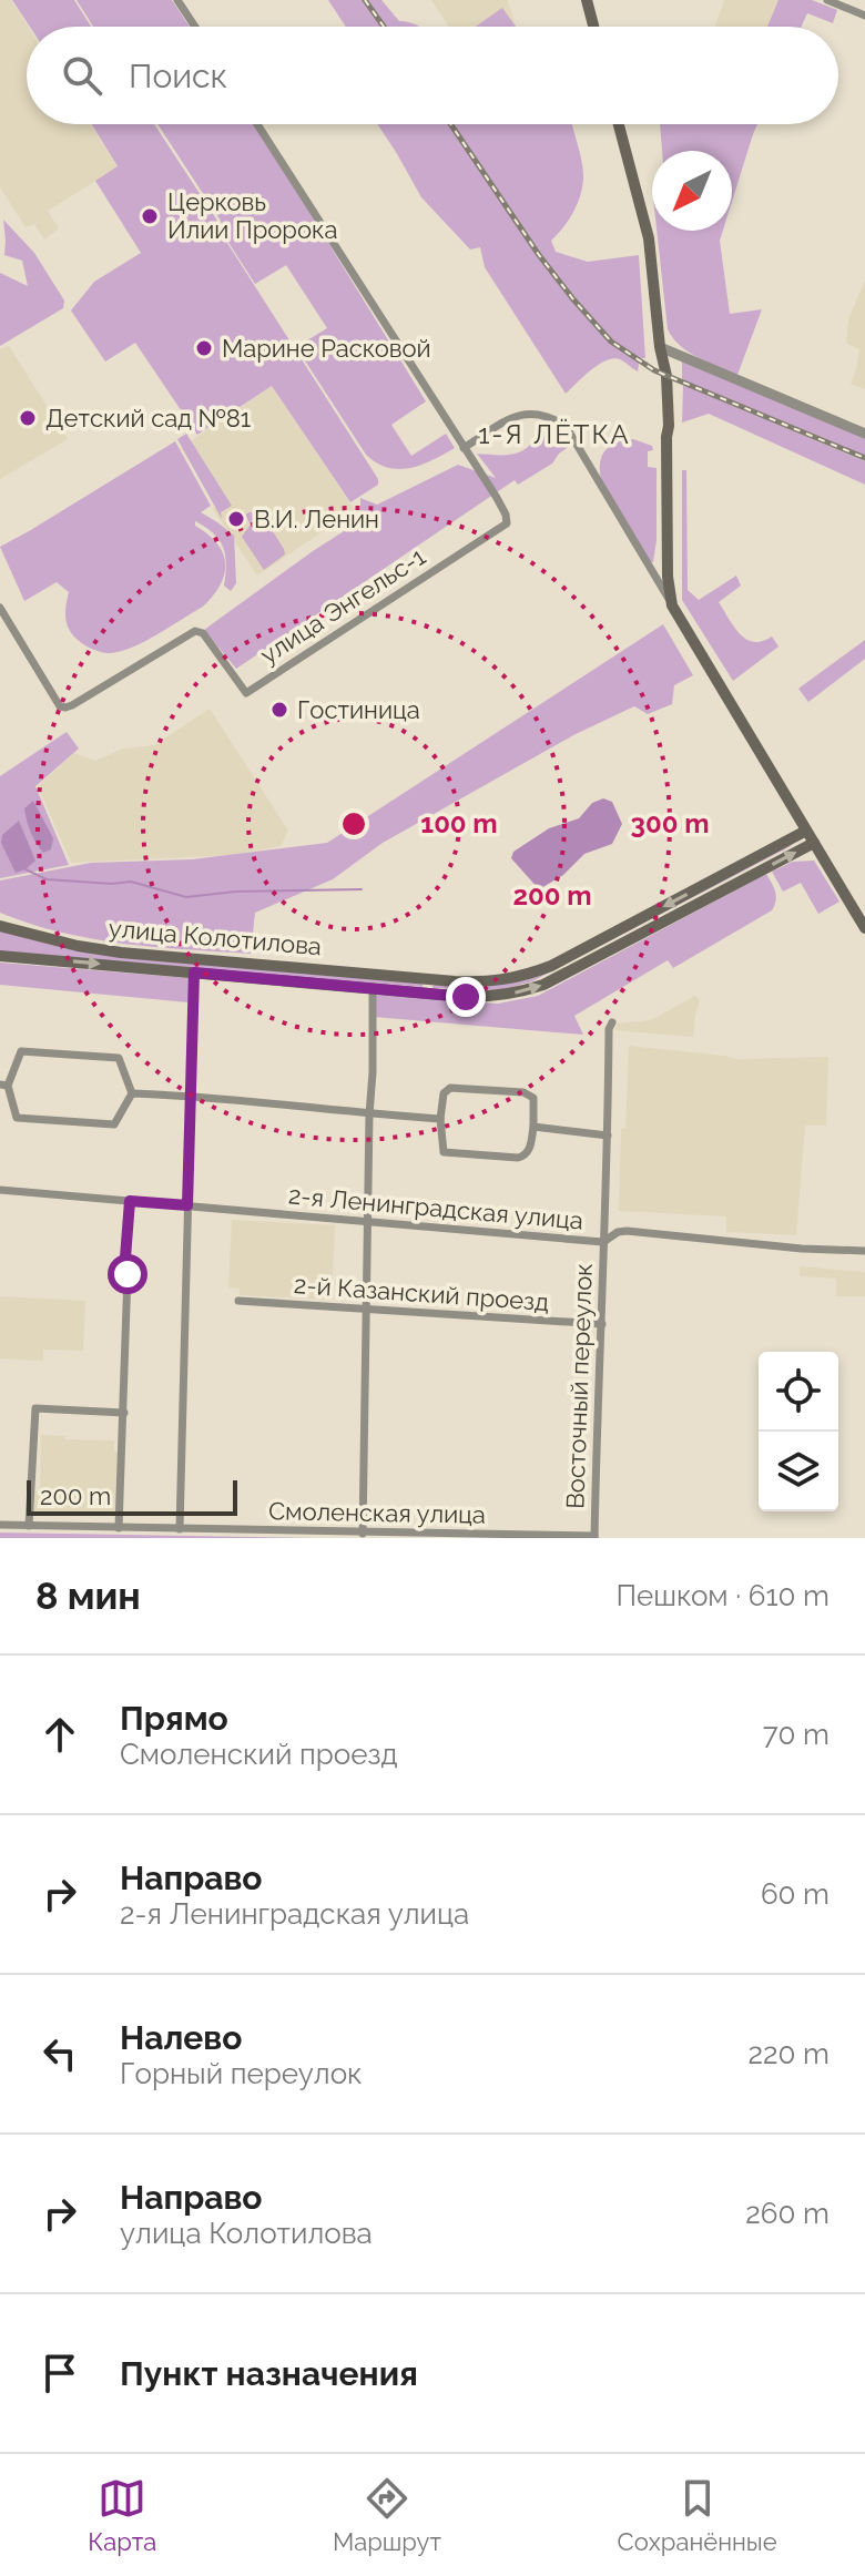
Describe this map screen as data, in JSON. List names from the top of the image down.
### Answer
{
  "streets": {
    "main road": ["улица Колотилова"],
    "street": [
      "улица Энгельс-1",
      "2-я Ленинградская улица",
      "2-й Казанский проезд",
      "Восточный переулок",
      "Смоленская улица"
    ]
  },
  "crossings": [
    ["2-я Ленинградская улица", "Восточный переулок"],
    ["2-й Казанский проезд", "Восточный переулок"],
    ["Восточный переулок", "Смоленская улица"]
  ],
  "districts": ["1-Я ЛЁТКА"],
  "places": [
    "Церковь Илии Пророка",
    "Марине Расковой",
    "Детский сад №81",
    "В.И. Ленин",
    "Гостиница"
  ],
  "scale_bar": "200 m",
  "north": "bottom left",
  "page": {
    "search": "Поиск",
    "scale": "200 m",
    "heading": ["8 мин", "Пешком · 610 m"],
    "list": [
      ["Прямо", "Смоленский проезд", "70 m"],
      ["Направо", "2-я Ленинградская улица", "60 m"],
      ["Налево", "Горный переулок", "220 m"],
      ["Направо", "улица Колотилова", "260 m"],
      "Пункт назначения"
    ],
    "nav": ["Карта", "Маршрут", "Сохранённые"]
  },
  "rings": ["100 m", "300 m", "200 m"]
}
